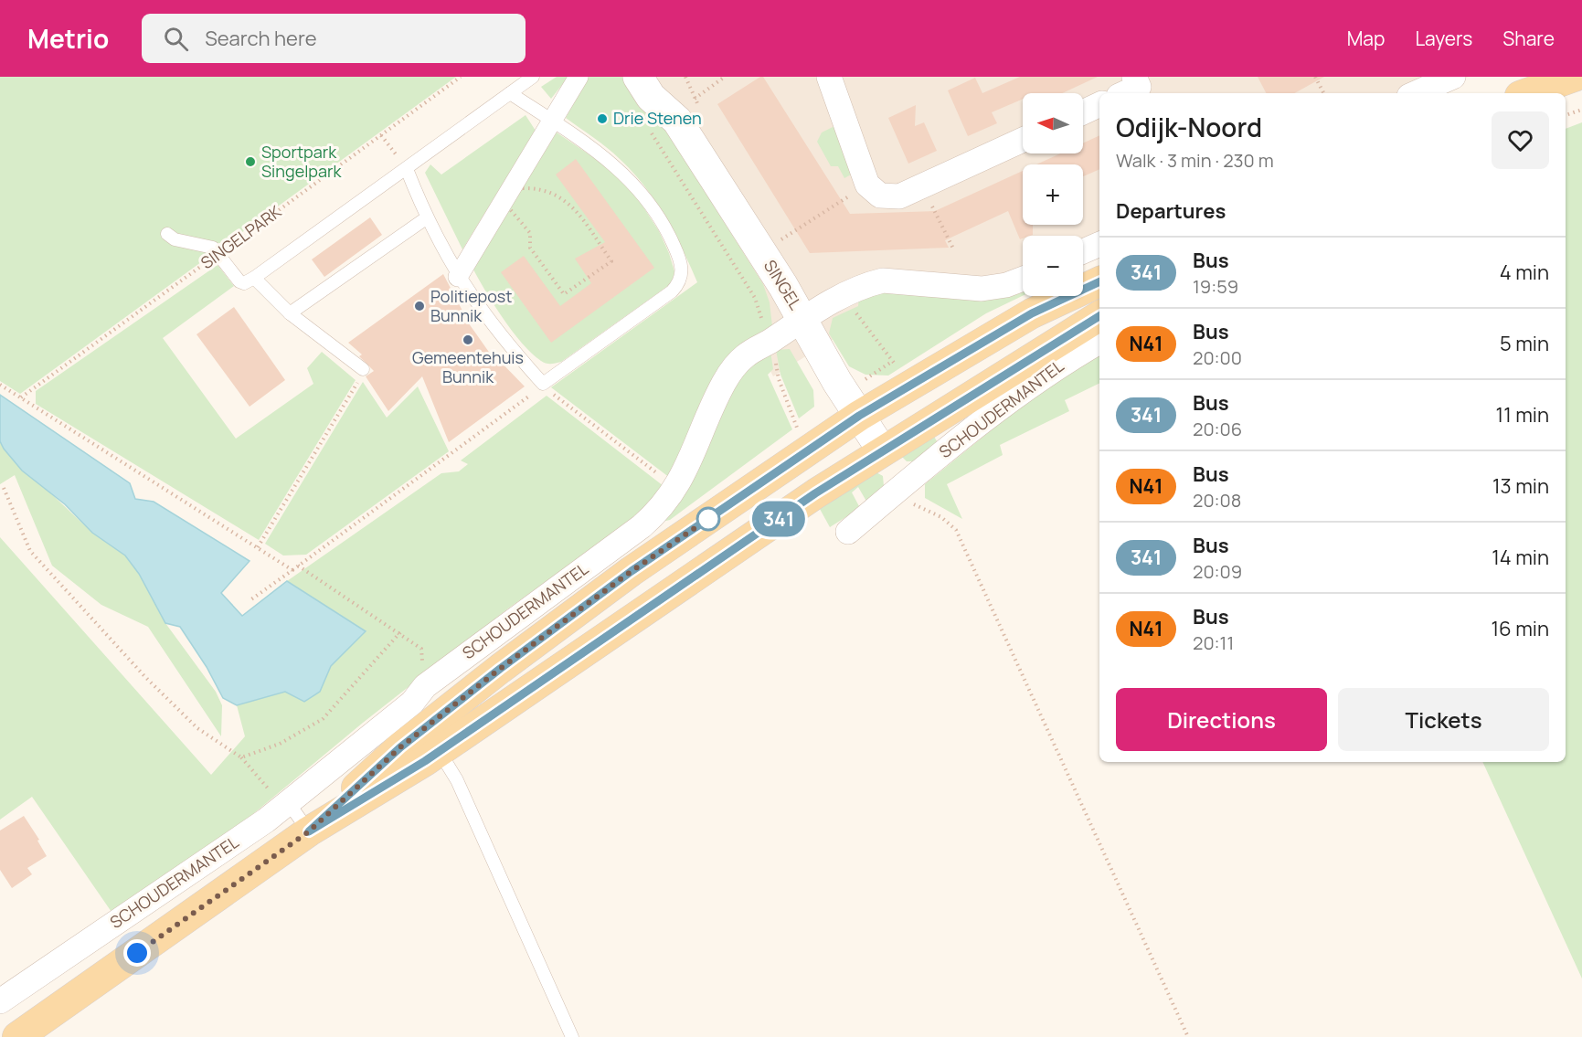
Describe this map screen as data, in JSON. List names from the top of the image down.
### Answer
{
  "streets": {
    "main road": ["SCHOUDERMANTEL"],
    "street": ["SINGEL"],
    "path": ["SINGELPARK"]
  },
  "crossings": [
    ["SINGEL", "SCHOUDERMANTEL"]
  ],
  "places": [
    "Drie Stenen",
    "Sportpark Singelpark",
    "Politiepost Bunnik",
    "Gemeentehuis Bunnik"
  ],
  "lines": ["bus line 341"],
  "north": "left",
  "page": {
    "header": "Metrio",
    "search": "Search here",
    "nav": ["Map", "Layers", "Share"],
    "on_map": "341",
    "map_buttons": ["+", "−"],
    "heading": [
      ["Odijk-Noord", "Walk · 3 min · 230 m"],
      "Departures"
    ],
    "list": [
      {
        "mark": "341",
        "name": "Bus",
        "note": "19:59",
        "value": "4 min"
      },
      {
        "mark": "N41",
        "name": "Bus",
        "note": "20:00",
        "value": "5 min"
      },
      {
        "mark": "341",
        "name": "Bus",
        "note": "20:06",
        "value": "11 min"
      },
      {
        "mark": "N41",
        "name": "Bus",
        "note": "20:08",
        "value": "13 min"
      },
      {
        "mark": "341",
        "name": "Bus",
        "note": "20:09",
        "value": "14 min"
      },
      {
        "mark": "N41",
        "name": "Bus",
        "note": "20:11",
        "value": "16 min"
      }
    ],
    "buttons": ["Directions", "Tickets"]
  }
}
